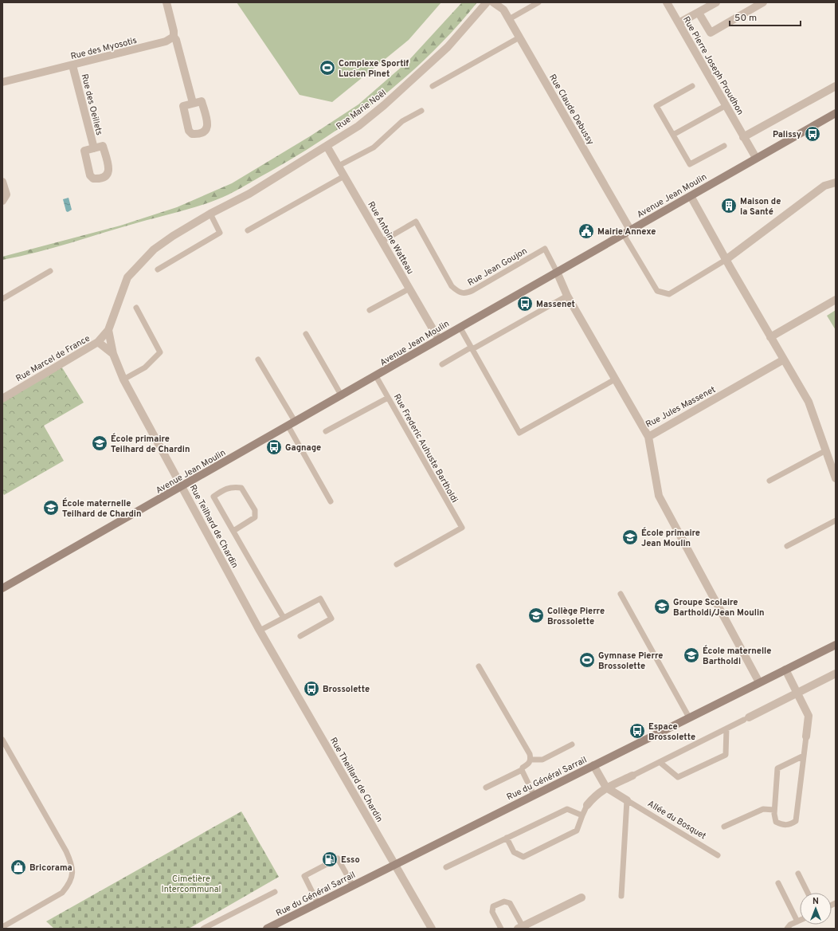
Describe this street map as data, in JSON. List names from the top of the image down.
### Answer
{
  "streets": {
    "street": [
      "Rue des Myosotis",
      "Rue Pierre Joseph Proudhon",
      "Rue des Oeillets",
      "Rue Marie Noël",
      "Rue Claude Debussy",
      "Avenue Jean Moulin",
      "Rue Antoine Watteau",
      "Rue Marcel de France",
      "Rue Jules Massenet",
      "Rue Teilhard de Chardin",
      "Rue du Général Sarrail",
      "Rue Theillard de Chardin",
      "Allée du Bosquet"
    ],
    "lane": ["Rue Jean Goujon", "Rue Frederic Auhuste Bartholdi"]
  },
  "crossings": [
    ["Rue des Myosotis", "Rue des Oeillets"],
    ["Rue Pierre Joseph Proudhon", "Avenue Jean Moulin"],
    ["Rue Marie Noël", "Rue Antoine Watteau"],
    ["Rue Marie Noël", "Rue Marcel de France"],
    ["Rue Marie Noël", "Rue Teilhard de Chardin"],
    ["Rue Claude Debussy", "Avenue Jean Moulin"],
    ["Avenue Jean Moulin", "Rue Antoine Watteau"],
    ["Avenue Jean Moulin", "Rue Jean Goujon"],
    ["Avenue Jean Moulin", "Rue Jules Massenet"],
    ["Avenue Jean Moulin", "Rue Frederic Auhuste Bartholdi"],
    ["Avenue Jean Moulin", "Rue Teilhard de Chardin"],
    ["Rue Antoine Watteau", "Rue Jean Goujon"],
    ["Rue Jean Goujon", "Rue Jules Massenet"],
    ["Rue Marcel de France", "Rue Teilhard de Chardin"],
    ["Rue Teilhard de Chardin", "Rue Theillard de Chardin"],
    ["Rue du Général Sarrail", "Rue Theillard de Chardin"],
    ["Rue du Général Sarrail", "Allée du Bosquet"]
  ],
  "parks": ["Cimetière Intercommunal"],
  "places": {
    "sports": ["Complexe Sportif Lucien Pinet", "Gymnase Pierre Brossolette"],
    "bus stop": [
      "Palissy",
      "Massenet",
      "Gagnage",
      "Brossolette",
      "Espace Brossolette"
    ],
    "building": ["Maison de la Santé"],
    "public building": ["Mairie Annexe"],
    "school or university": [
      "École primaire Teilhard de Chardin",
      "École maternelle Teilhard de Chardin",
      "École primaire Jean Moulin",
      "Groupe Scolaire Bartholdi/Jean Moulin",
      "Collège Pierre Brossolette",
      "École maternelle Bartholdi"
    ],
    "fuel station": ["Esso"],
    "shop": ["Bricorama"]
  },
  "scale_bar": "50 m",
  "north": "top"
}
